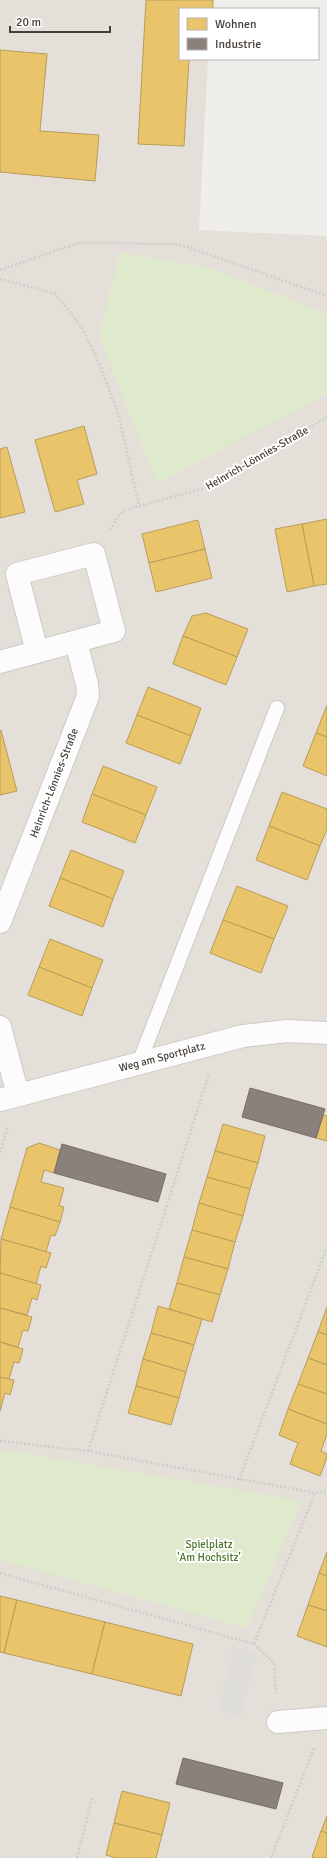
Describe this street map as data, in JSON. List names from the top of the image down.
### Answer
{
  "streets": {
    "street": ["Heinrich-Lönnies-Straße", "Weg am Sportplatz"]
  },
  "parks": ["Spielplatz 'Am Hochsitz'"],
  "legend": ["Wohnen", "Industrie"],
  "scale_bar": "20 m"
}
